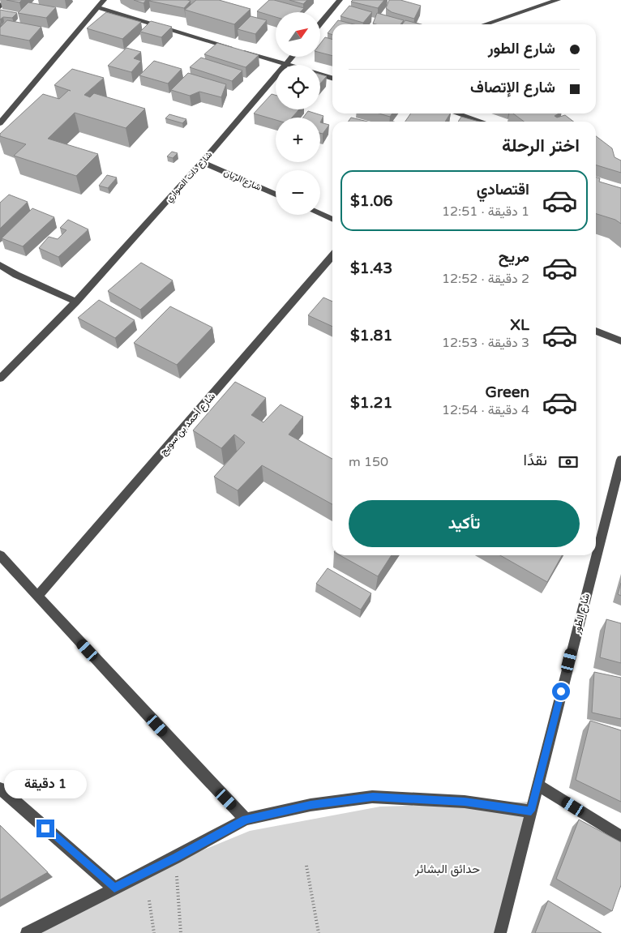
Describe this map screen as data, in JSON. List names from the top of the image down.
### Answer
{
  "streets": {
    "street": [
      "شارع ذات الصواري",
      "شارع الريان",
      "شارع أحمد بن سويج",
      "شارع الطور"
    ]
  },
  "crossings": [
    ["شارع ذات الصواري", "شارع الريان"]
  ],
  "parks": ["حدائق البشائر"],
  "north": "top right",
  "page": {
    "map_buttons": ["+", "−"],
    "banner": ["شارع الطور", "شارع الإتصاف"],
    "heading": "اختر الرحلة",
    "list": [
      {
        "name": "اقتصادي",
        "note": "1 دقيقة · 12:51",
        "value": "$1.06"
      },
      {
        "name": "مريح",
        "note": "2 دقيقة · 12:52",
        "value": "$1.43"
      },
      {
        "name": "XL",
        "note": "3 دقيقة · 12:53",
        "value": "$1.81"
      },
      {
        "name": "Green",
        "note": "4 دقيقة · 12:54",
        "value": "$1.21"
      }
    ],
    "pay": ["نقدًا", "150 m"],
    "buttons": "تأكيد",
    "bubble": "1 دقيقة"
  }
}
